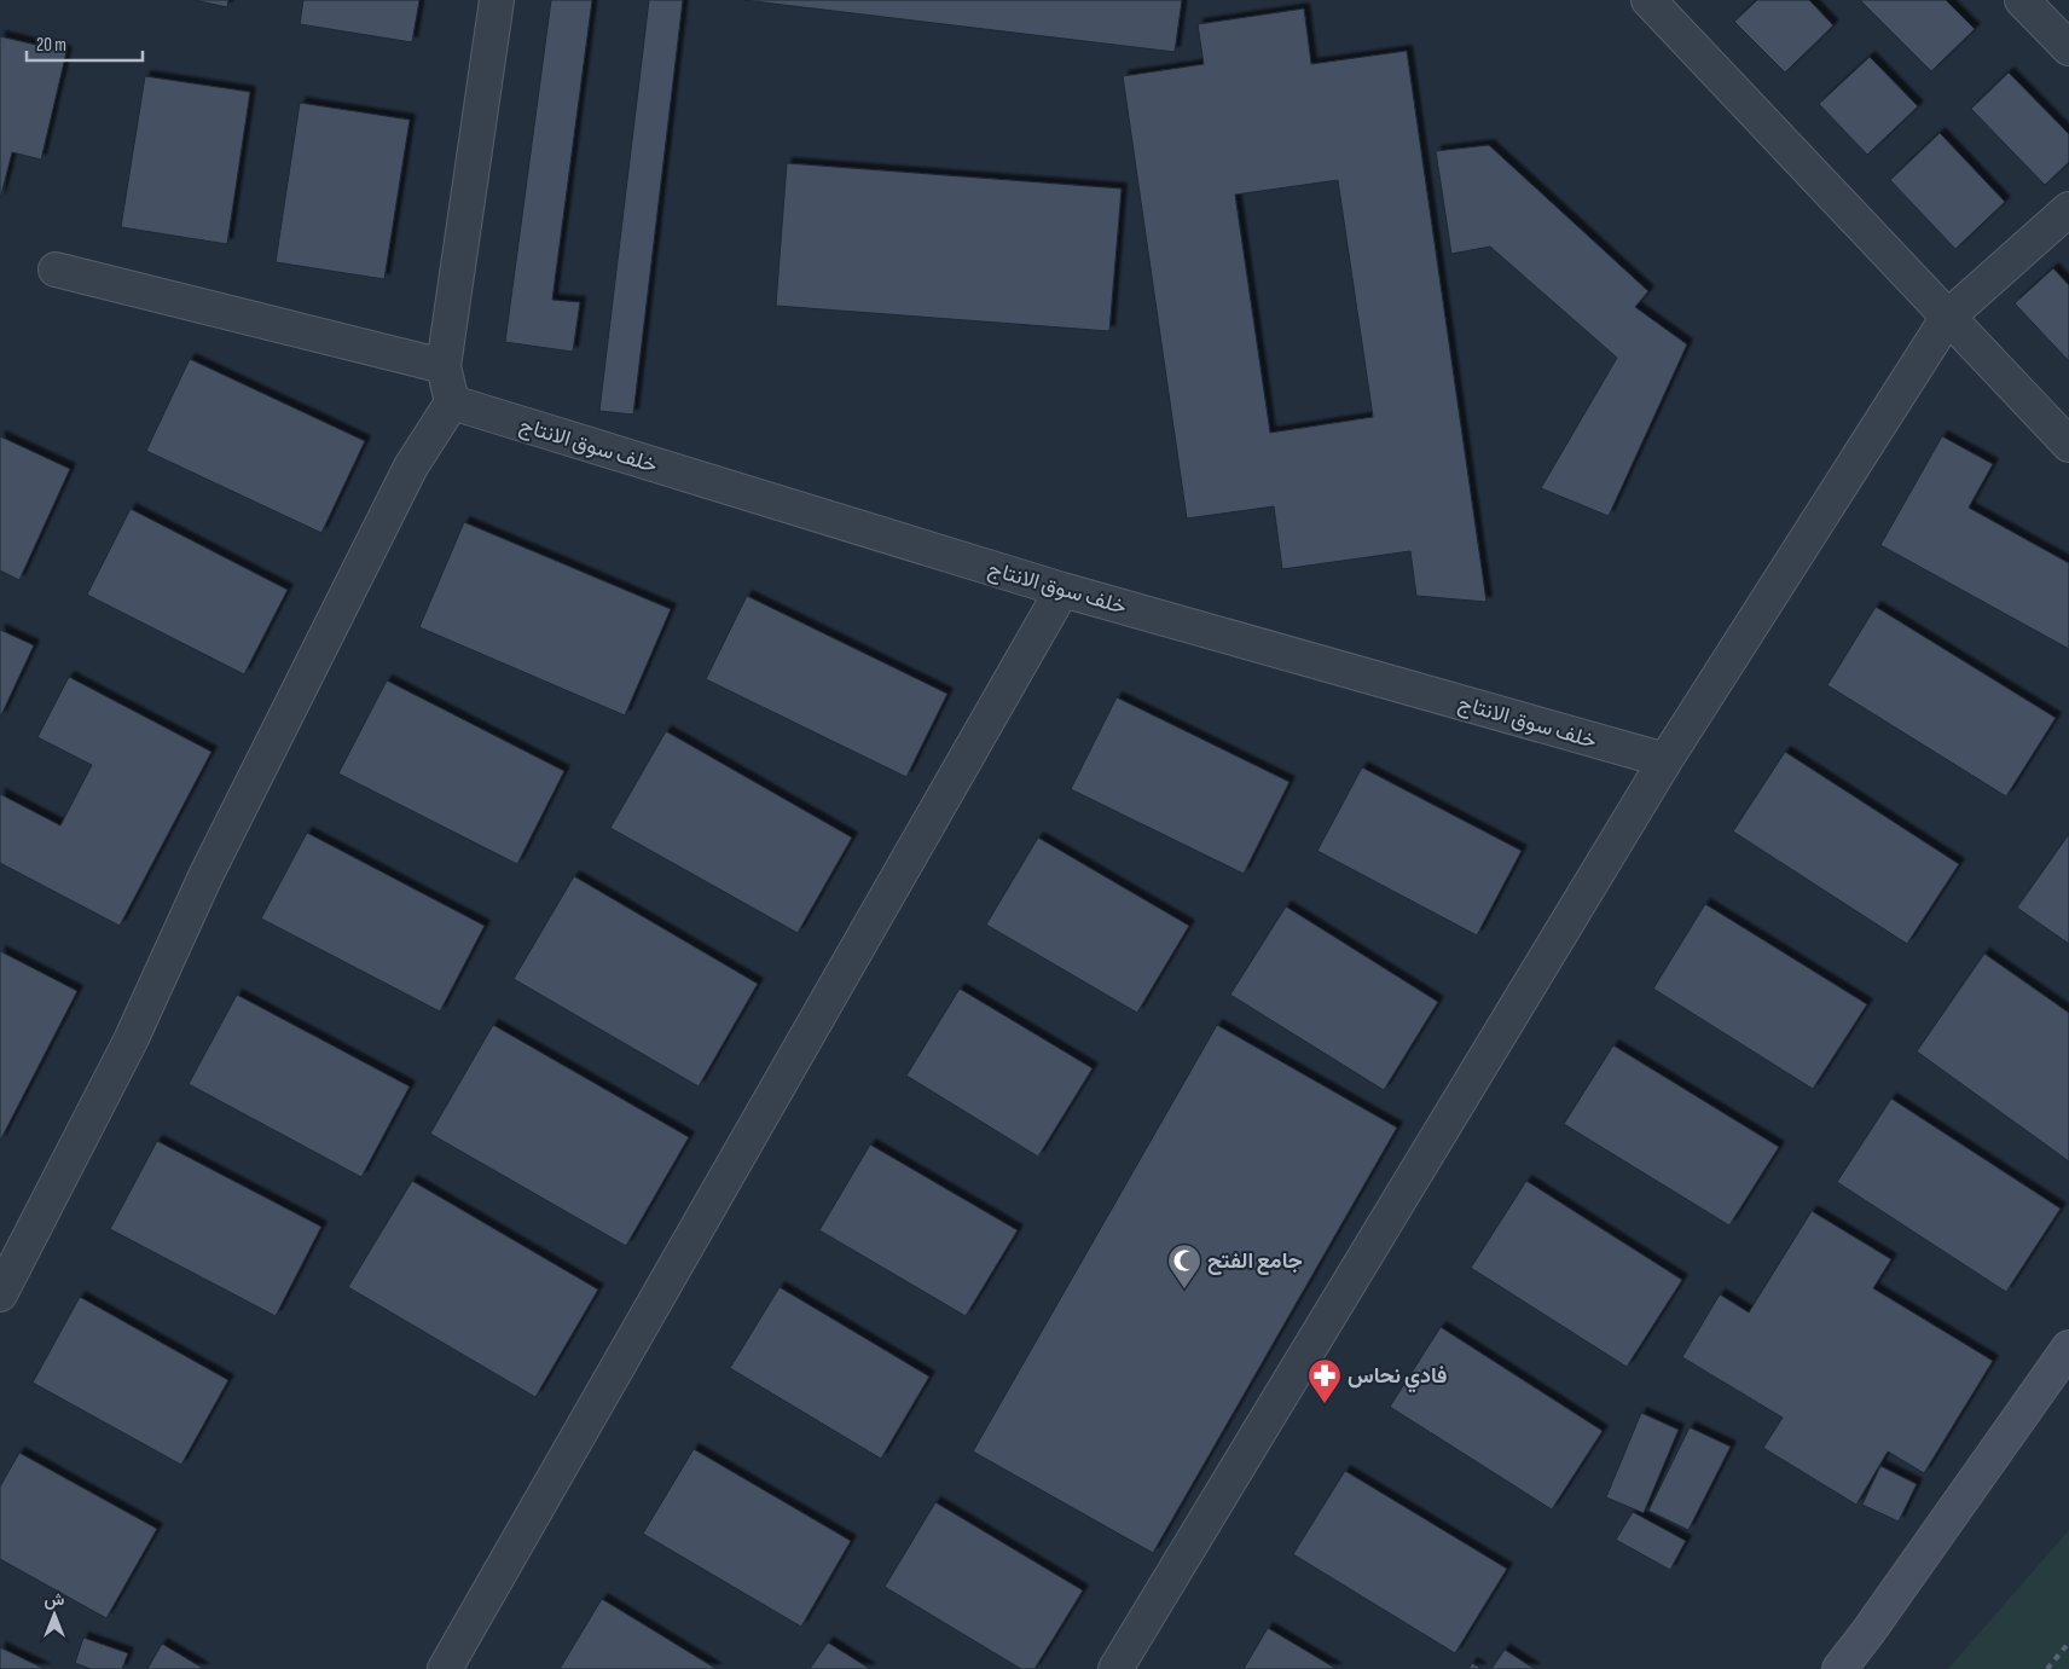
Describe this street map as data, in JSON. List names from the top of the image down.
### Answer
{
  "streets": {
    "street": ["خلف سوق الانتاج"]
  },
  "places": {
    "mosque": ["جامع الفتح"],
    "pharmacy": ["فادي نحاس"]
  },
  "scale_bar": "20 m",
  "north": "top"
}
